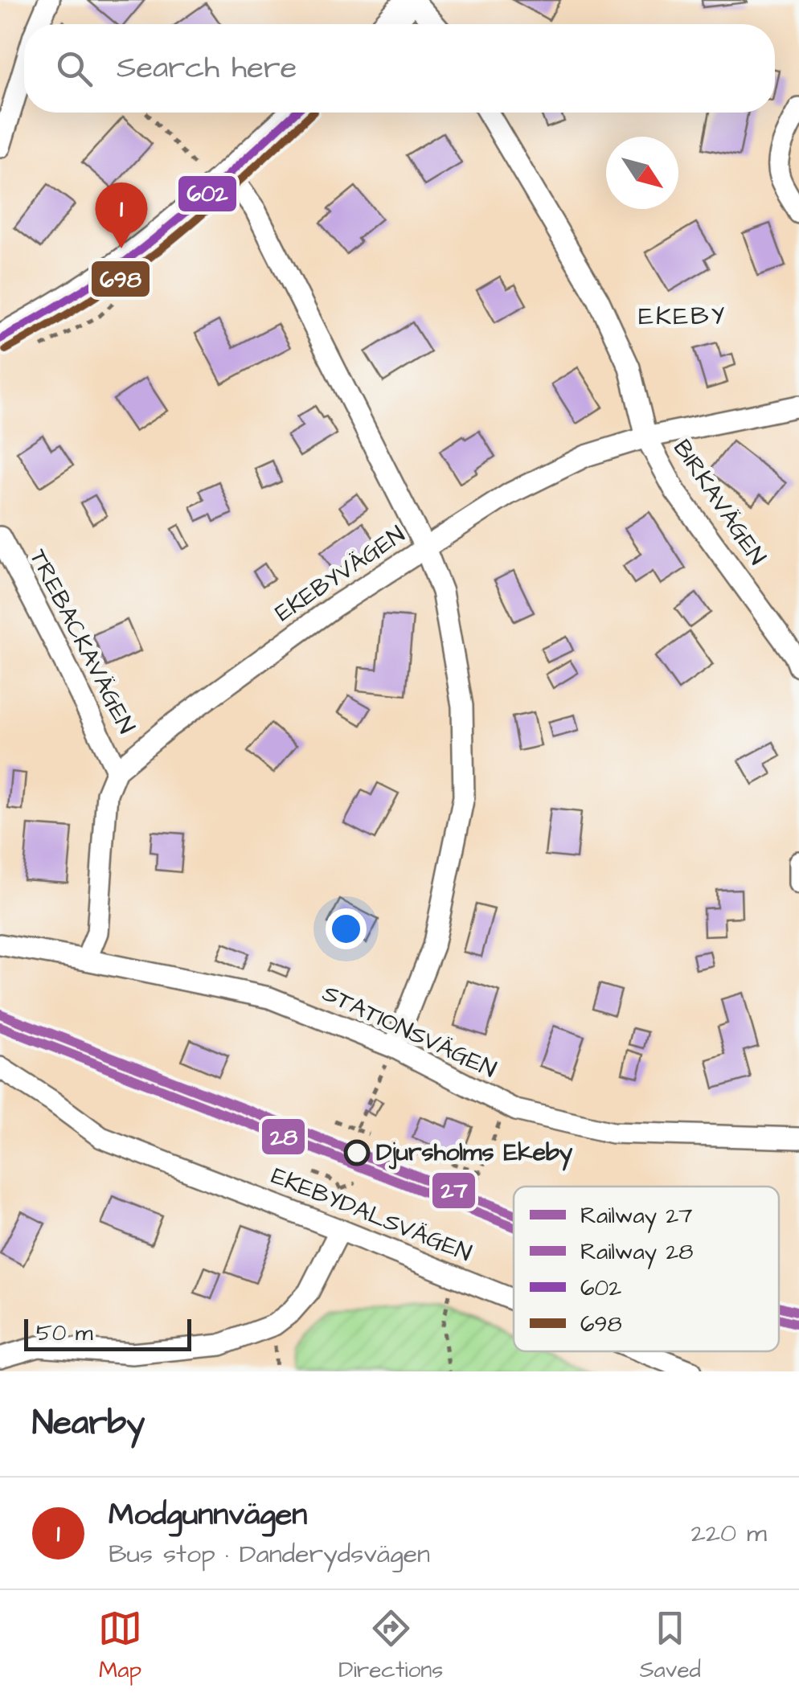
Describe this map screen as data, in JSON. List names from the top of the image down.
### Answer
{
  "streets": {
    "street": [
      "BIRKAVÄGEN",
      "EKEBYVÄGEN",
      "TREBACKAVÄGEN",
      "STATIONSVÄGEN",
      "EKEBYDALSVÄGEN"
    ]
  },
  "crossings": [
    ["BIRKAVÄGEN", "EKEBYVÄGEN"],
    ["EKEBYVÄGEN", "TREBACKAVÄGEN"]
  ],
  "districts": ["EKEBY"],
  "places": ["Djursholms Ekeby"],
  "lines": [
    "transit line 602",
    "transit line 698",
    "rail line 27",
    "rail line 28"
  ],
  "legend": [
    "Railway 27",
    "Railway 28",
    "602",
    "698"
  ],
  "scale_bar": "50 m",
  "north": "bottom right",
  "page": {
    "search": "Search here",
    "pins": "1",
    "scale": "50 m",
    "heading": "Nearby",
    "list": [
      {
        "mark": "1",
        "name": "Modgunnvägen",
        "note": "Bus stop · Danderydsvägen",
        "value": "220 m"
      }
    ],
    "nav": ["Map", "Directions", "Saved"]
  }
}
